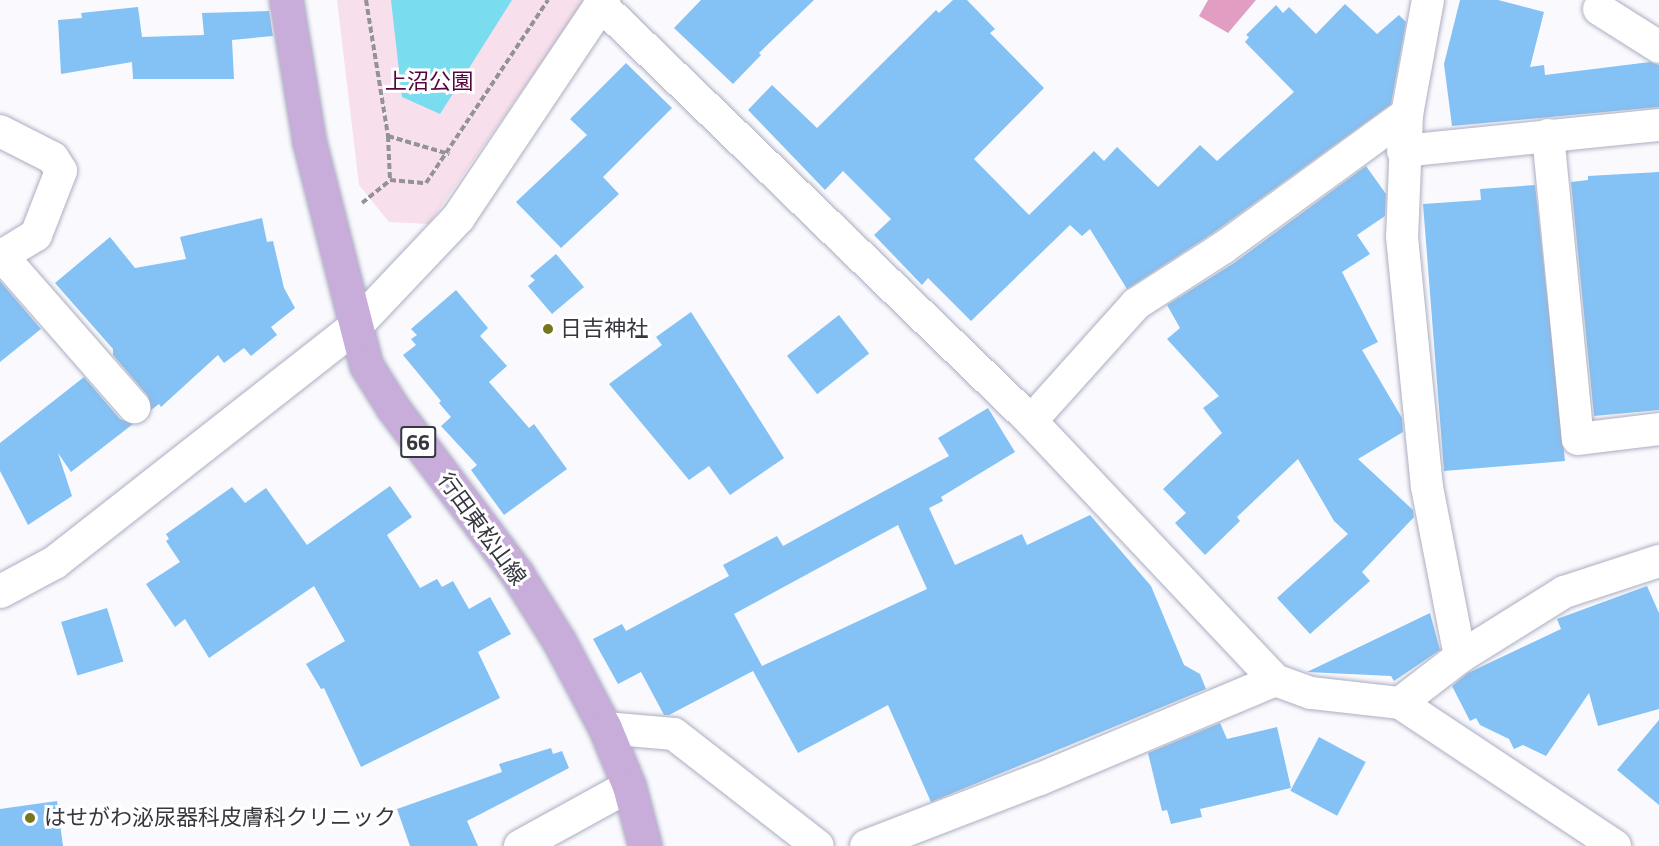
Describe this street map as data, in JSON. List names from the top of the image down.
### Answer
{
  "streets": {
    "main road": ["66", "行田東松山線"]
  },
  "parks": ["上沼公園"],
  "places": ["日吉神社", "はせがわ泌尿器科皮膚科クリニック"]
}
